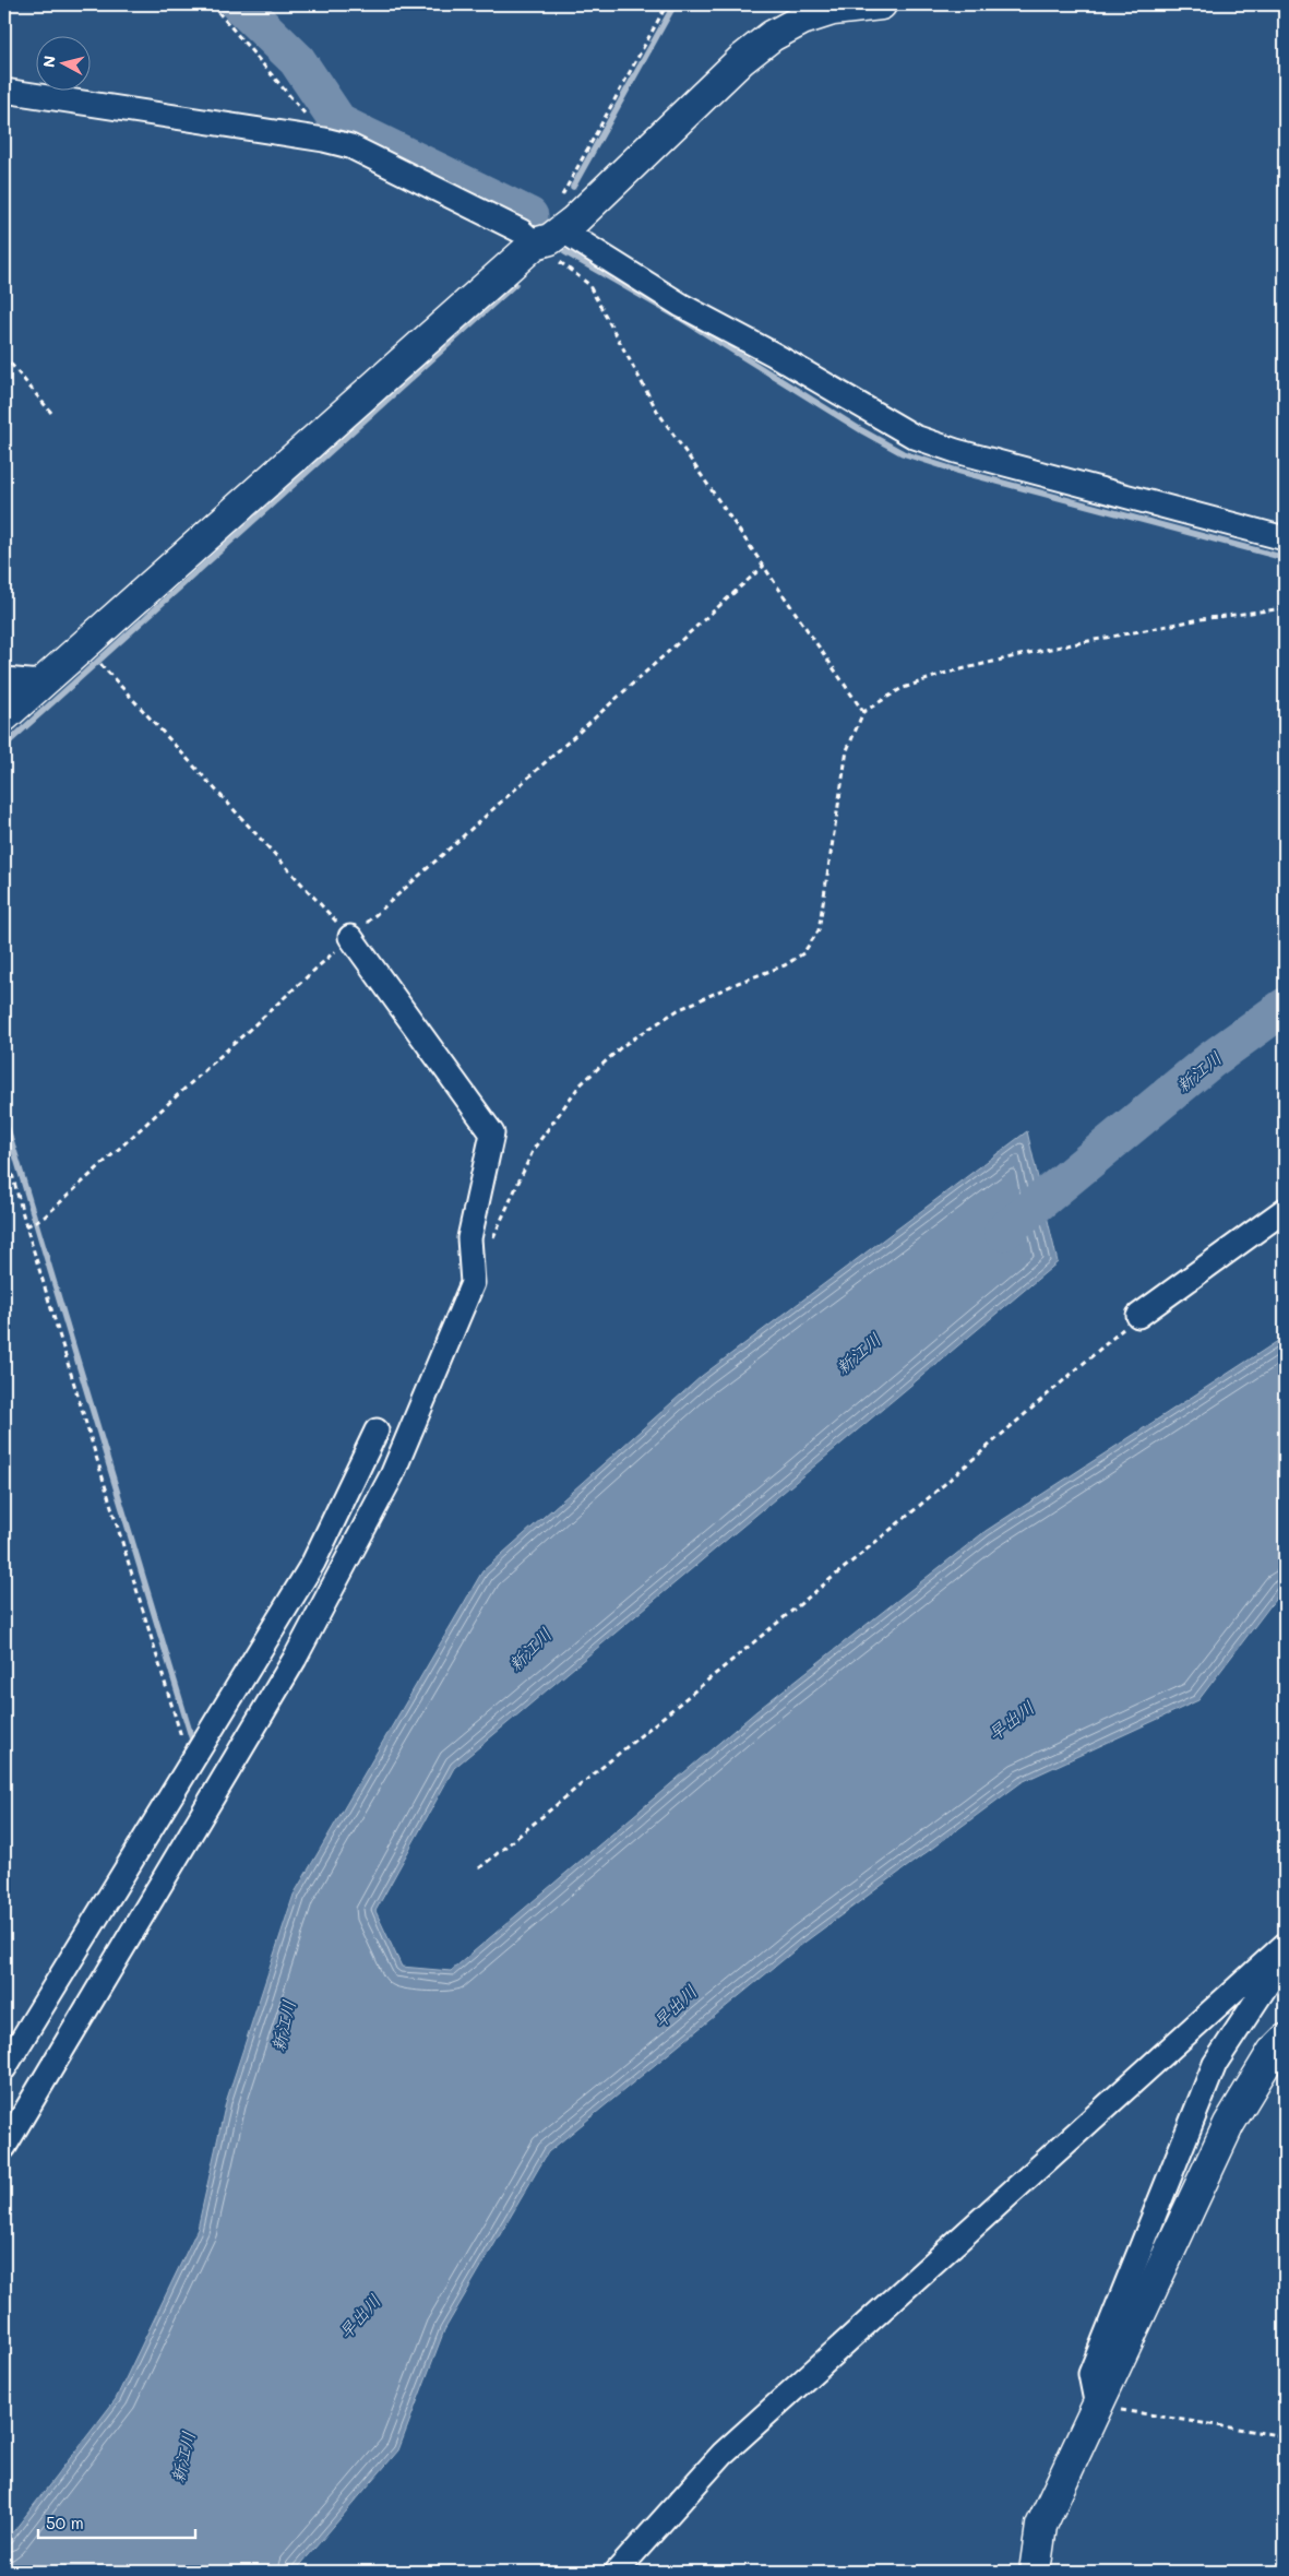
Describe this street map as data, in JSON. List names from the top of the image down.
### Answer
{
  "water": ["新江川", "早出川"],
  "scale_bar": "50 m",
  "north": "left"
}
